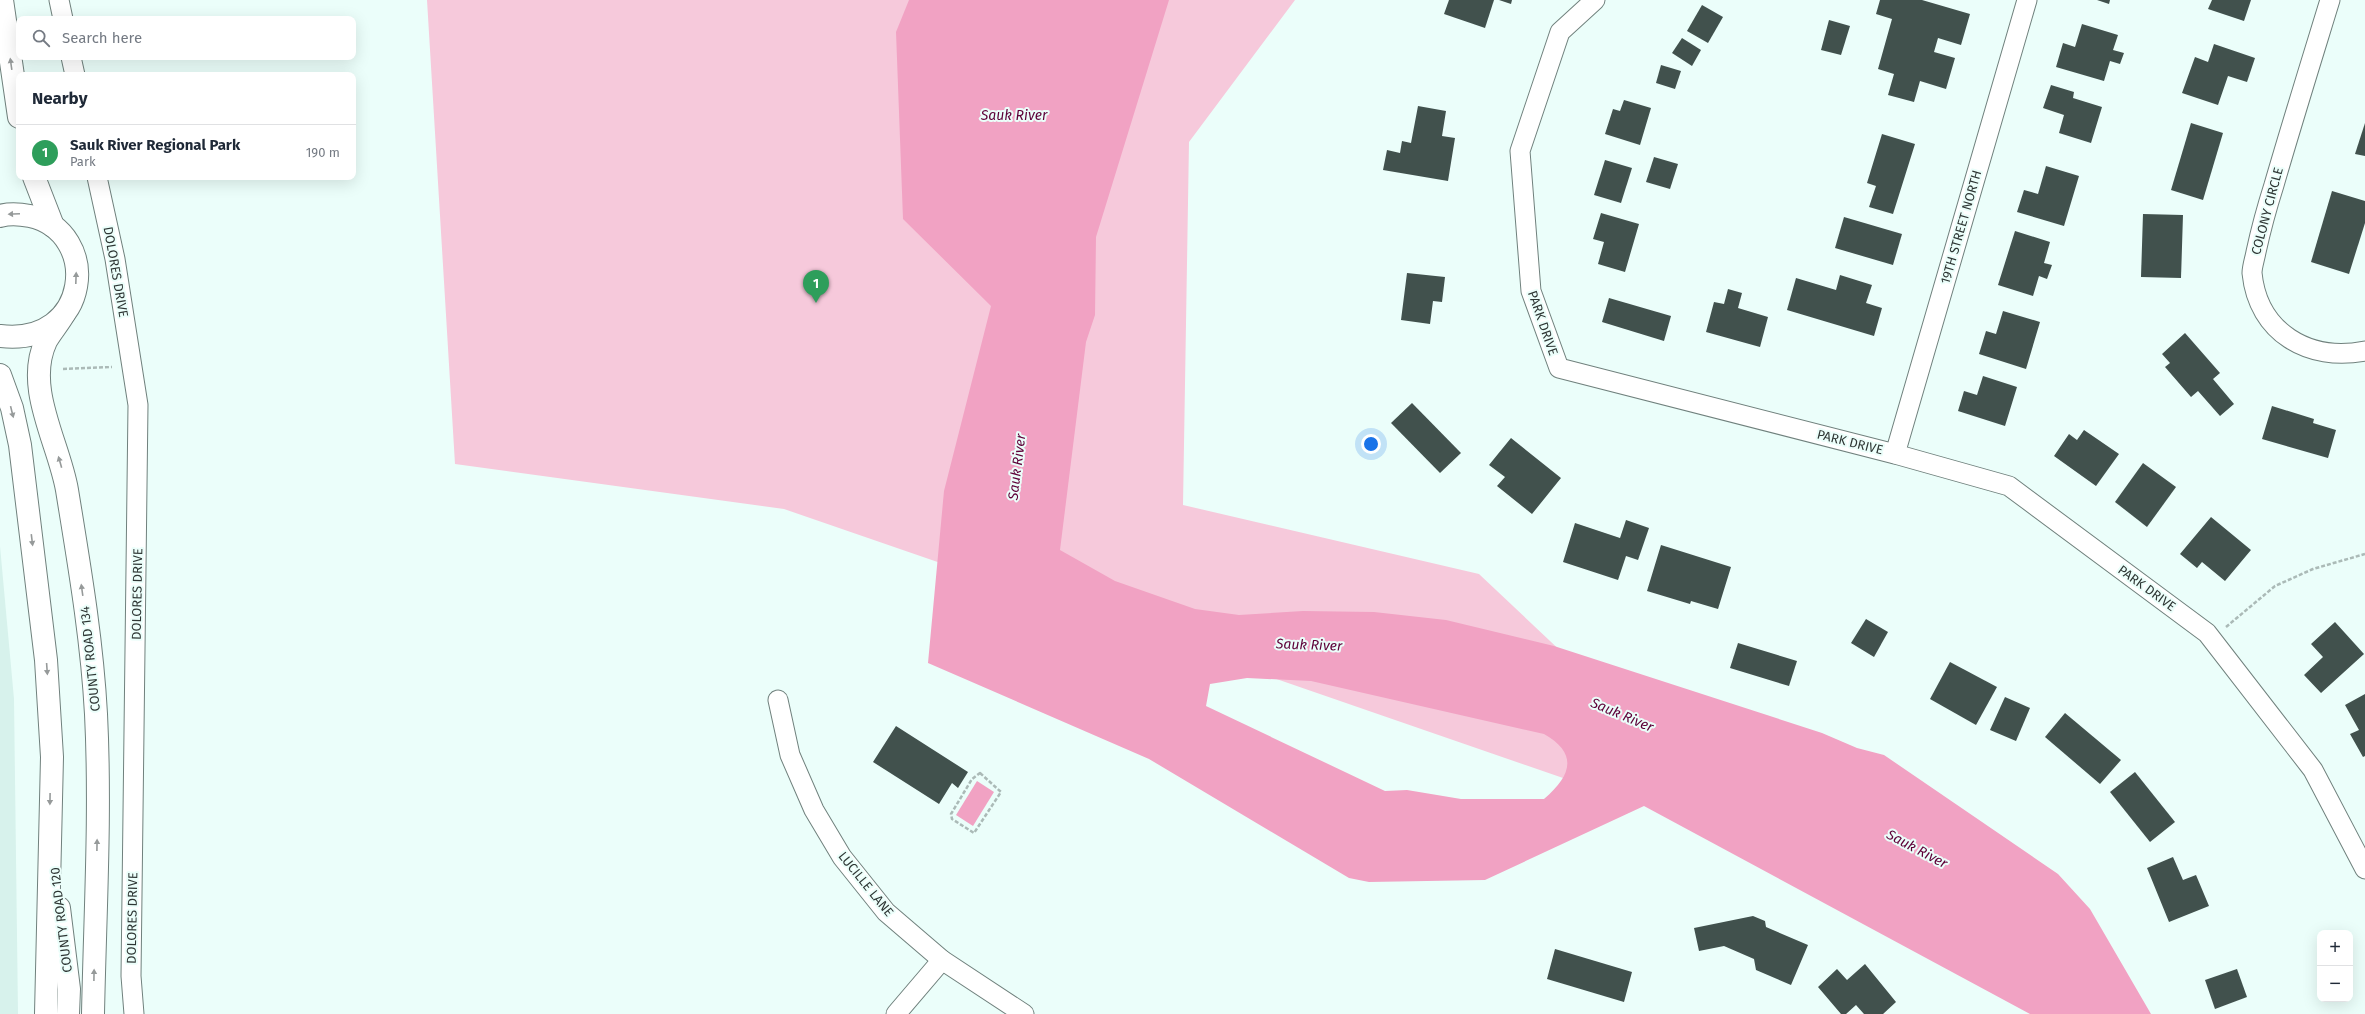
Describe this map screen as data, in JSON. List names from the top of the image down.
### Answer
{
  "streets": {
    "street": [
      "COLONY CIRCLE",
      "19TH STREET NORTH",
      "DOLORES DRIVE",
      "PARK DRIVE",
      "COUNTY ROAD 134",
      "LUCILLE LANE",
      "COUNTY ROAD 120"
    ]
  },
  "crossings": [
    ["19TH STREET NORTH", "PARK DRIVE"]
  ],
  "water": ["Sauk River"],
  "page": {
    "search": "Search here",
    "heading": "Nearby",
    "list": [
      {
        "mark": "1",
        "name": "Sauk River Regional Park",
        "note": "Park",
        "value": "190 m"
      }
    ],
    "pins": "1",
    "map_buttons": ["+", "−"]
  }
}
